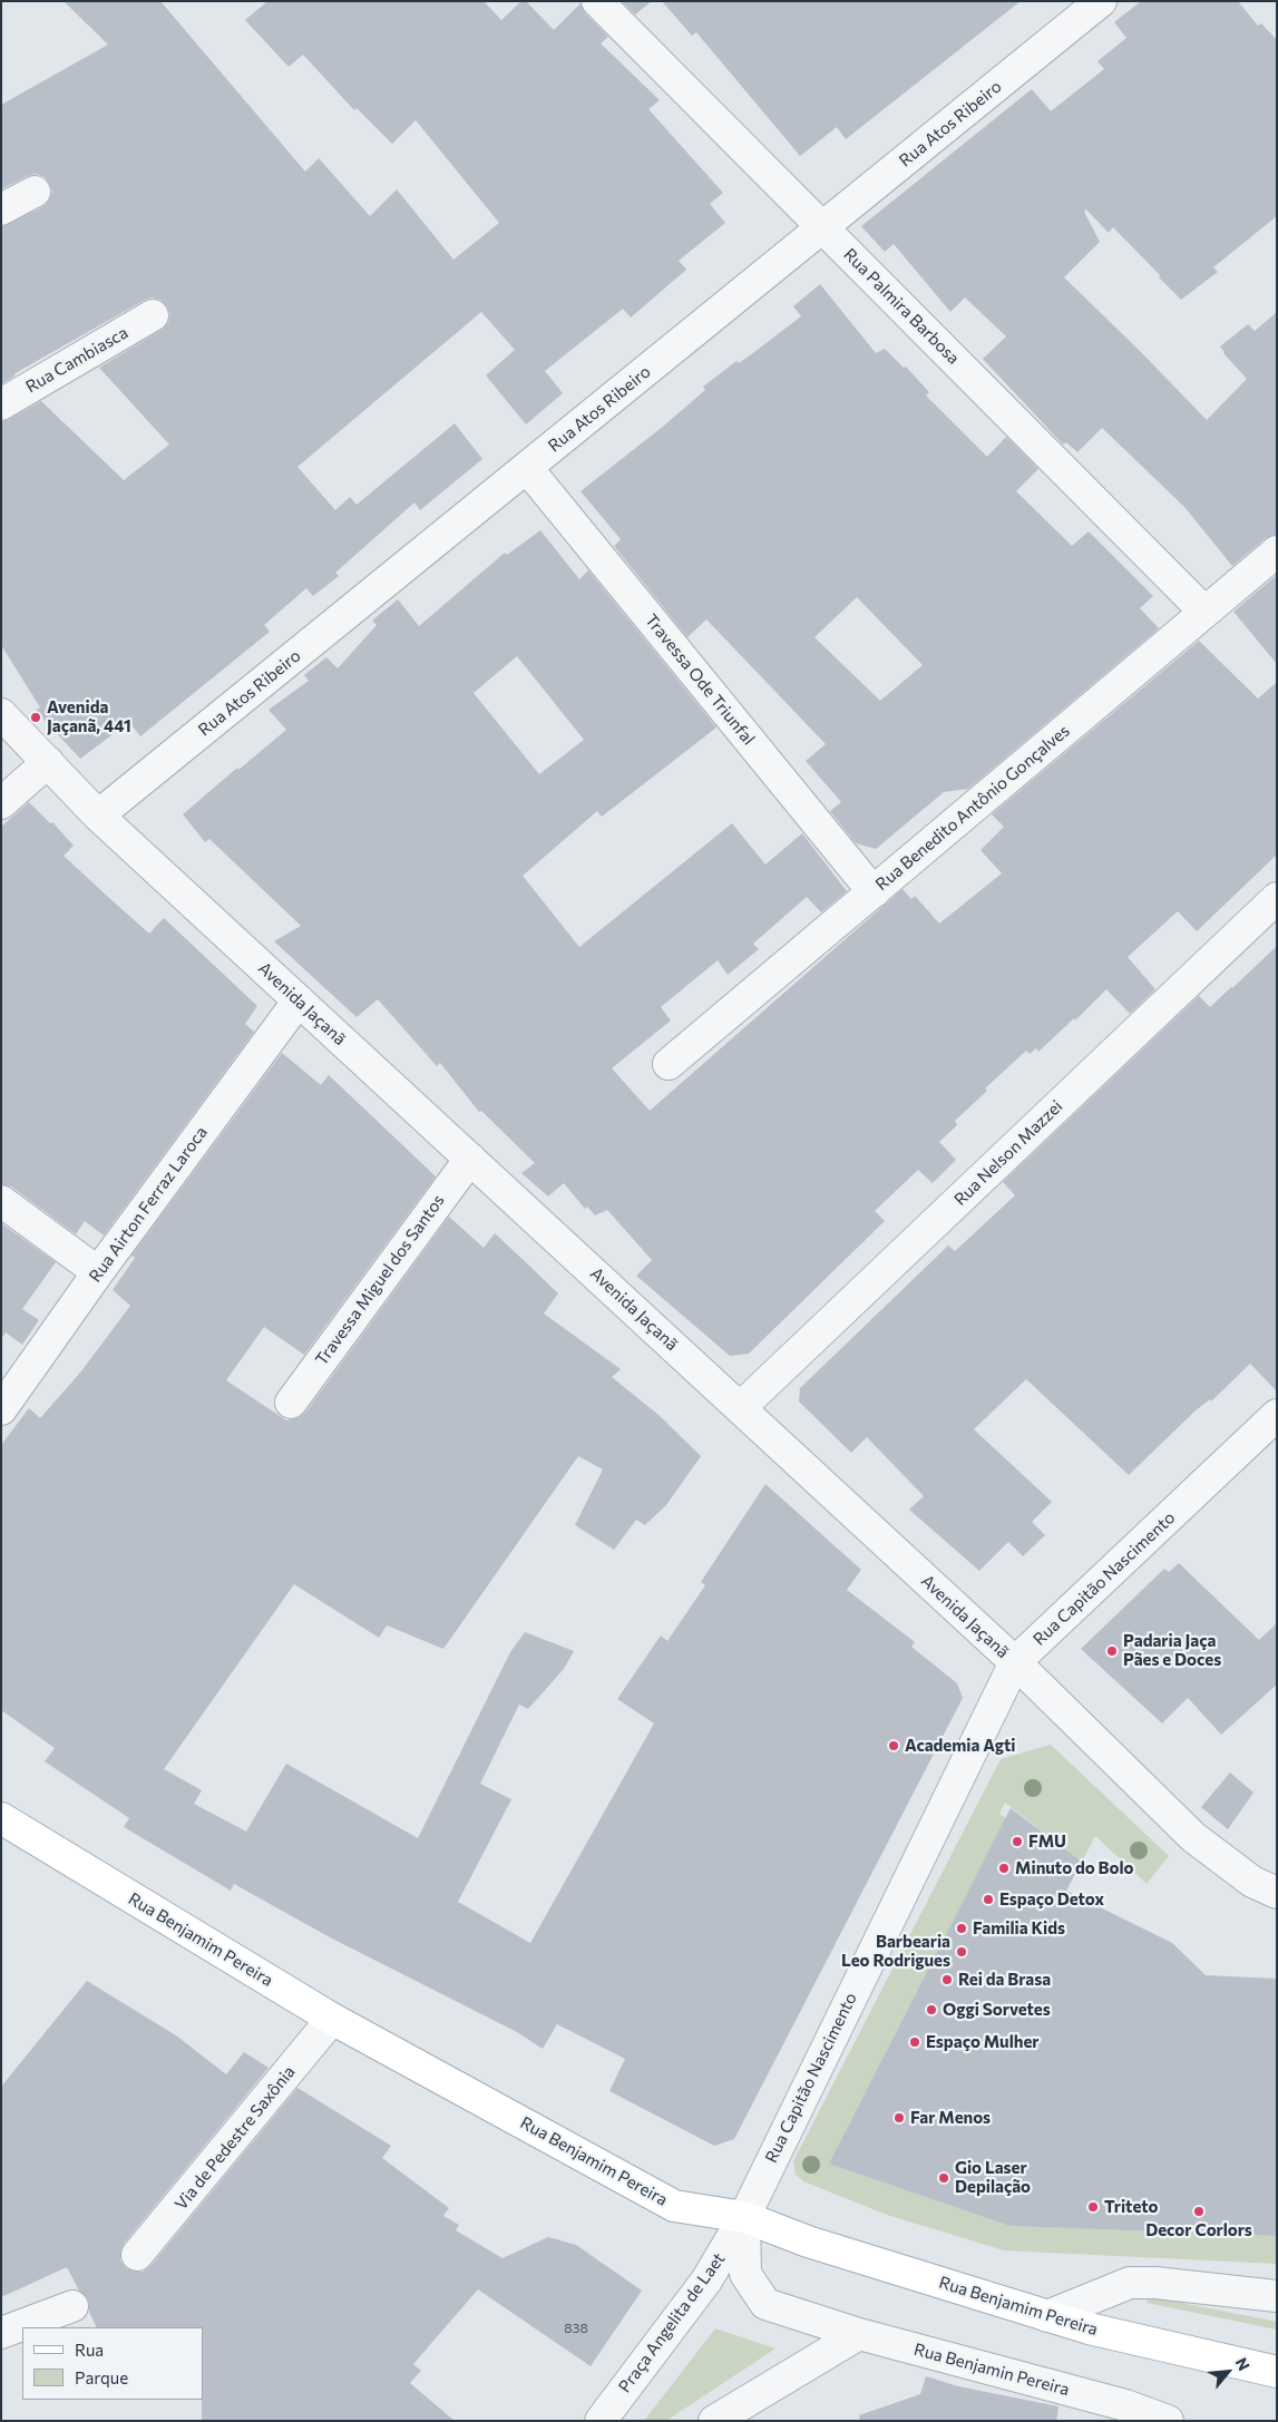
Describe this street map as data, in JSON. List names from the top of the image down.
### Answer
{
  "streets": {
    "main road": ["Rua Benjamim Pereira"],
    "street": [
      "Rua Atos Ribeiro",
      "Rua Palmira Barbosa",
      "Rua Cambiasca",
      "Travessa Ode Triunfal",
      "Rua Benedito Antônio Gonçalves",
      "Avenida Jaçanã",
      "Rua Nelson Mazzei",
      "Rua Airton Ferraz Laroca",
      "Travessa Miguel dos Santos",
      "Rua Capitão Nascimento",
      "Via de Pedestre Saxônia",
      "Praça Angelita de Laet",
      "Rua Benjamin Pereira"
    ]
  },
  "crossings": [
    ["Rua Atos Ribeiro", "Rua Palmira Barbosa"],
    ["Rua Atos Ribeiro", "Travessa Ode Triunfal"],
    ["Rua Atos Ribeiro", "Avenida Jaçanã"],
    ["Rua Palmira Barbosa", "Rua Benedito Antônio Gonçalves"],
    ["Travessa Ode Triunfal", "Rua Benedito Antônio Gonçalves"],
    ["Avenida Jaçanã", "Rua Nelson Mazzei"],
    ["Avenida Jaçanã", "Rua Airton Ferraz Laroca"],
    ["Avenida Jaçanã", "Travessa Miguel dos Santos"],
    ["Avenida Jaçanã", "Rua Capitão Nascimento"],
    ["Rua Capitão Nascimento", "Rua Benjamim Pereira"],
    ["Rua Capitão Nascimento", "Praça Angelita de Laet"],
    ["Rua Benjamim Pereira", "Via de Pedestre Saxônia"],
    ["Rua Benjamim Pereira", "Praça Angelita de Laet"],
    ["Praça Angelita de Laet", "Rua Benjamin Pereira"]
  ],
  "places": [
    "Avenida Jaçanã, 441",
    "Padaria Jaça Pães e Doces",
    "Academia Agti",
    "FMU",
    "Minuto do Bolo",
    "Espaço Detox",
    "Familia Kids",
    "Barbearia Leo Rodrigues",
    "Rei da Brasa",
    "Oggi Sorvetes",
    "Espaço Mulher",
    "Far Menos",
    "Gio Laser Depilação",
    "Triteto",
    "Decor Corlors"
  ],
  "house_numbers": ["838"],
  "legend": ["Rua", "Parque"],
  "north": "top right"
}
